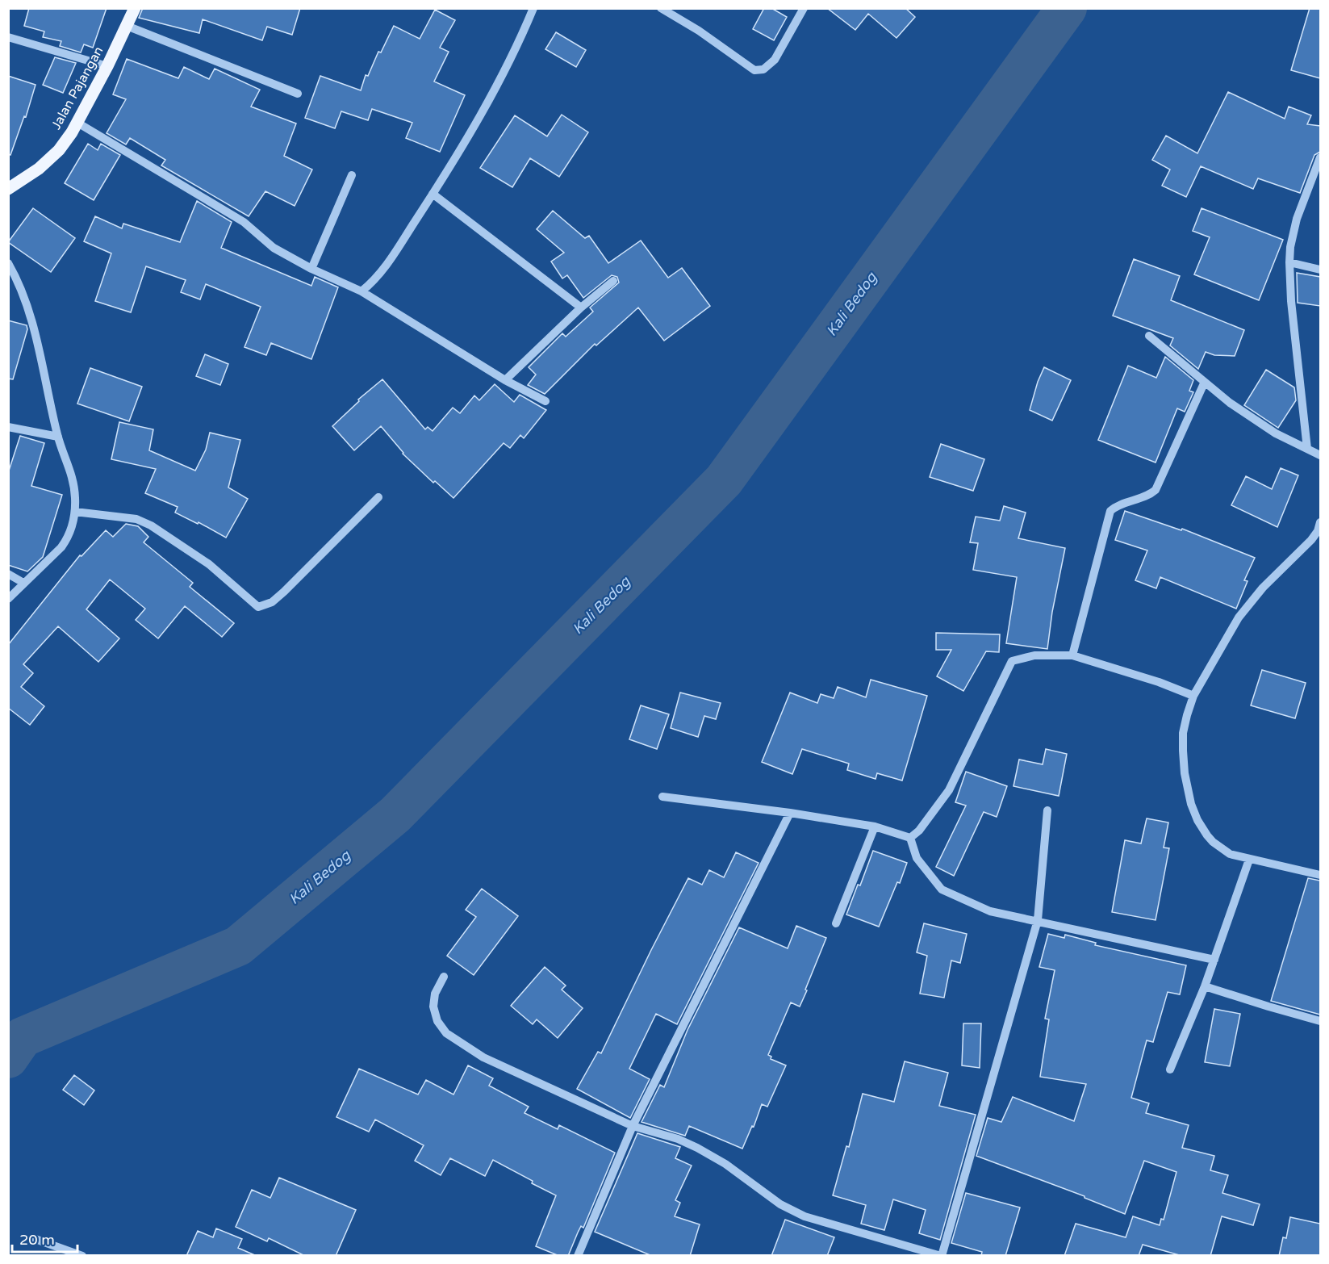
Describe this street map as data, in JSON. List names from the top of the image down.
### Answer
{
  "streets": {
    "main road": ["Jalan Pajangan"]
  },
  "water": ["Kali Bedog"],
  "scale_bar": "20 m"
}
